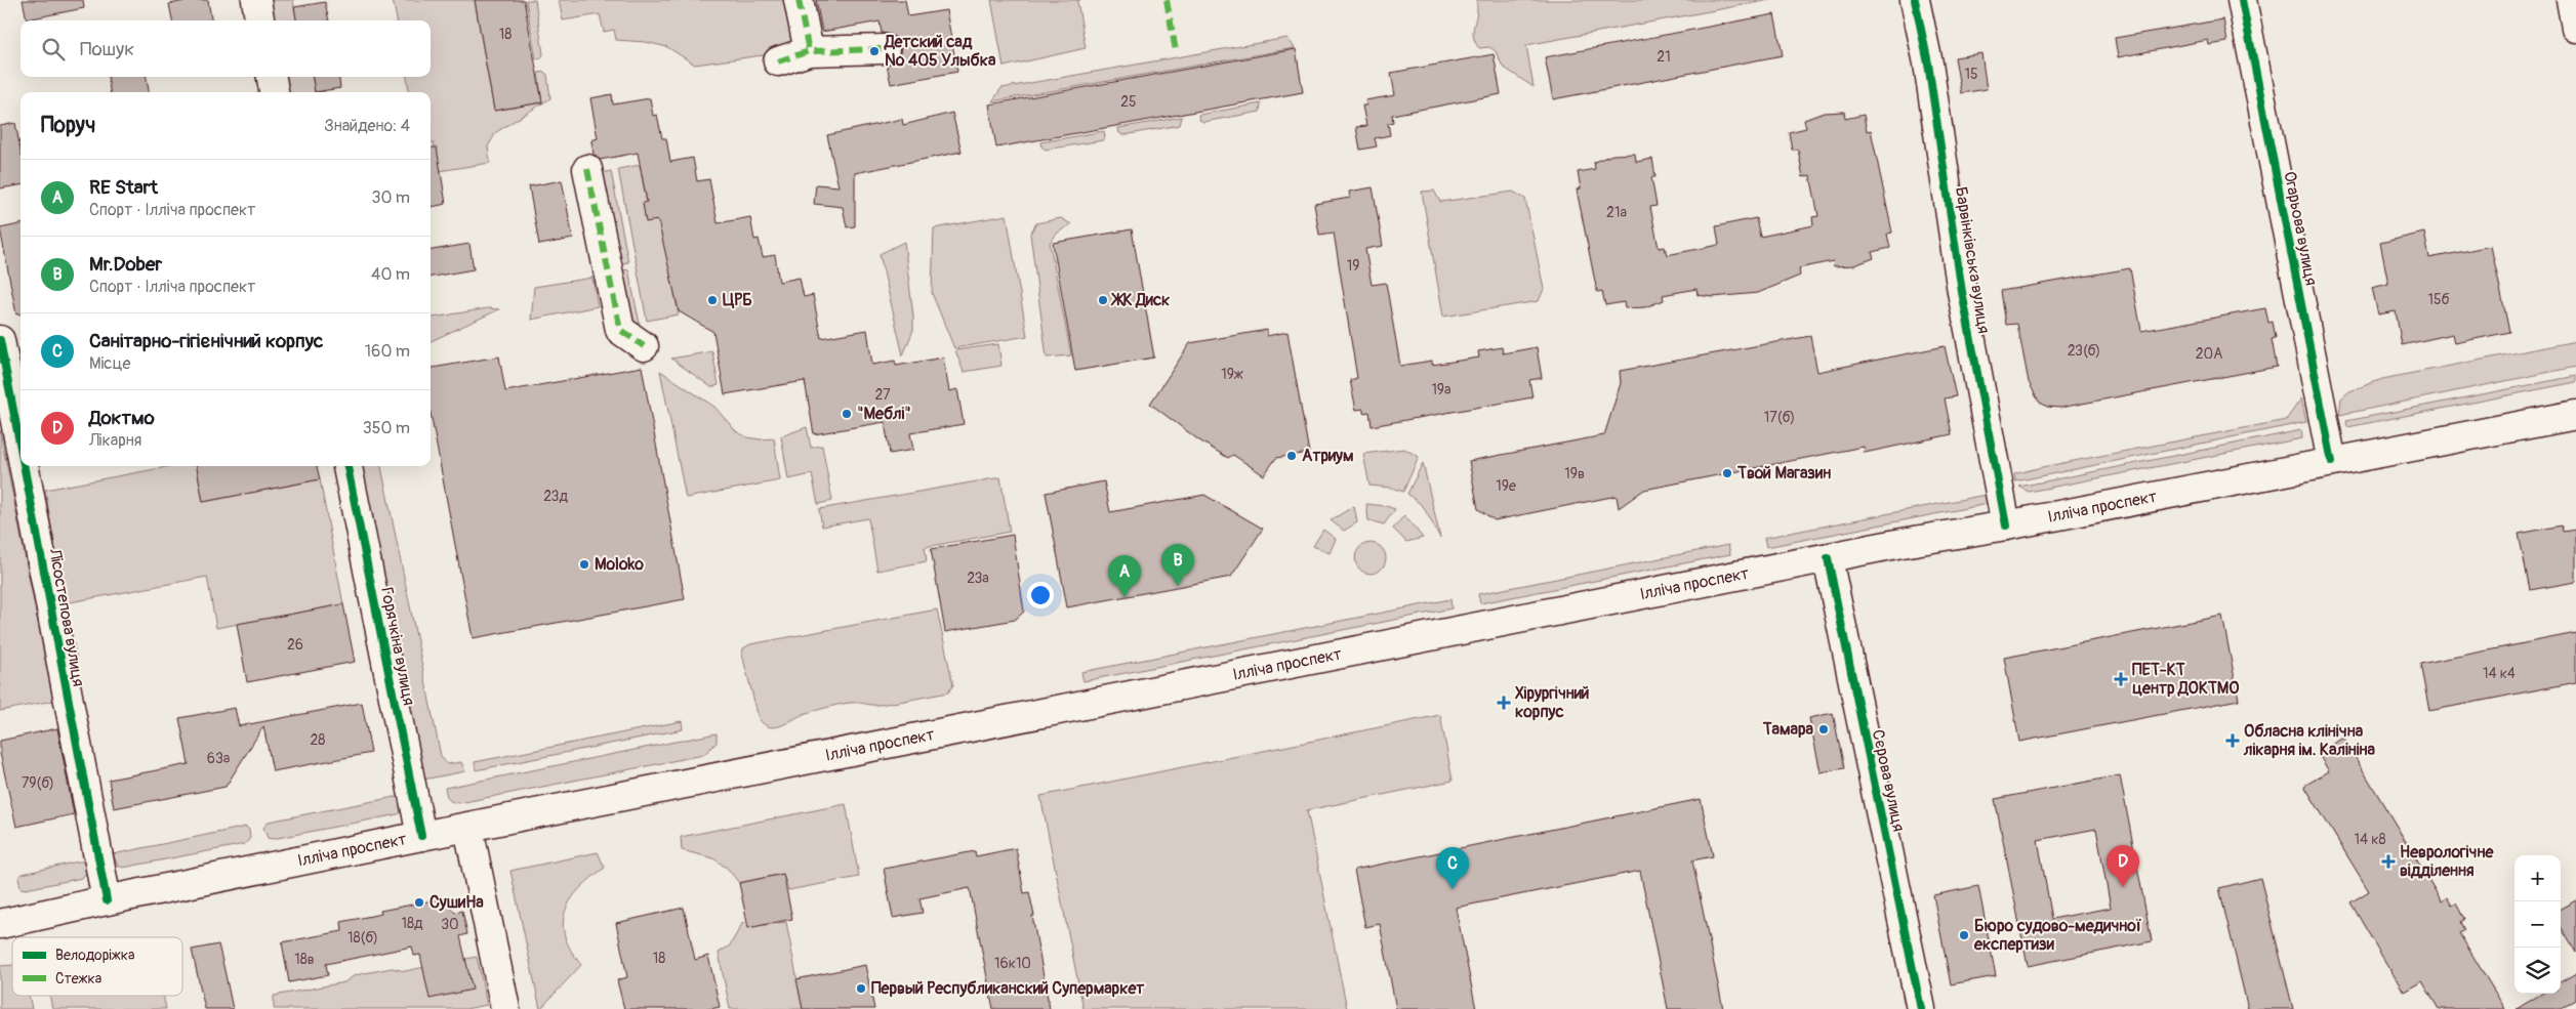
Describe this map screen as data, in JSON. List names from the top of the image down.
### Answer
{
  "streets": {
    "street": [
      "Огарьова вулиця",
      "Барвінківська вулиця",
      "Ілліча проспект",
      "Лісостепова вулиця",
      "Горячкіна вулиця",
      "Сєрова вулиця"
    ]
  },
  "crossings": [
    ["Огарьова вулиця", "Ілліча проспект"],
    ["Барвінківська вулиця", "Ілліча проспект"],
    ["Ілліча проспект", "Лісостепова вулиця"],
    ["Ілліча проспект", "Горячкіна вулиця"],
    ["Ілліча проспект", "Сєрова вулиця"]
  ],
  "places": {
    "other": [
      "Детский сад № 405 Улыбка",
      "ЦРБ",
      "ЖК Диск",
      "\"Меблі\"",
      "Атриум",
      "Твой Магазин",
      "Moloko",
      "Тамара",
      "СушиНа",
      "Бюро судово-медичної експертизи",
      "Первый Республиканский Супермаркет"
    ],
    "health": [
      "ПЕТ-КТ центр ДОКТМО",
      "Хірургічний корпус",
      "Обласна клінічна лікарня ім. Калініна",
      "Неврологічне відділення"
    ]
  },
  "house_numbers": [
    "18",
    "21",
    "15",
    "25",
    "21а",
    "19",
    "15б",
    "23(б)",
    "20А",
    "19ж",
    "19а",
    "27",
    "17(б)",
    "19в",
    "19е",
    "23д",
    "23а",
    "26",
    "14 к4",
    "28",
    "63а",
    "79(б)",
    "14 к8",
    "18д",
    "30",
    "18(б)",
    "18",
    "18в",
    "16к10"
  ],
  "legend": ["Велодоріжка", "Стежка"],
  "page": {
    "search": "Пошук",
    "heading": ["Поруч", "Знайдено: 4"],
    "list": [
      {
        "mark": "A",
        "name": "RE Start",
        "note": "Спорт · Ілліча проспект",
        "value": "30 m"
      },
      {
        "mark": "B",
        "name": "Mr.Dober",
        "note": "Спорт · Ілліча проспект",
        "value": "40 m"
      },
      {
        "mark": "C",
        "name": "Санітарно-гігієнічний корпус",
        "note": "Місце",
        "value": "160 m"
      },
      {
        "mark": "D",
        "name": "Доктмо",
        "note": "Лікарня",
        "value": "350 m"
      }
    ],
    "pins": [
      "B",
      "A",
      "D",
      "C"
    ],
    "map_buttons": ["+", "−"]
  }
}
